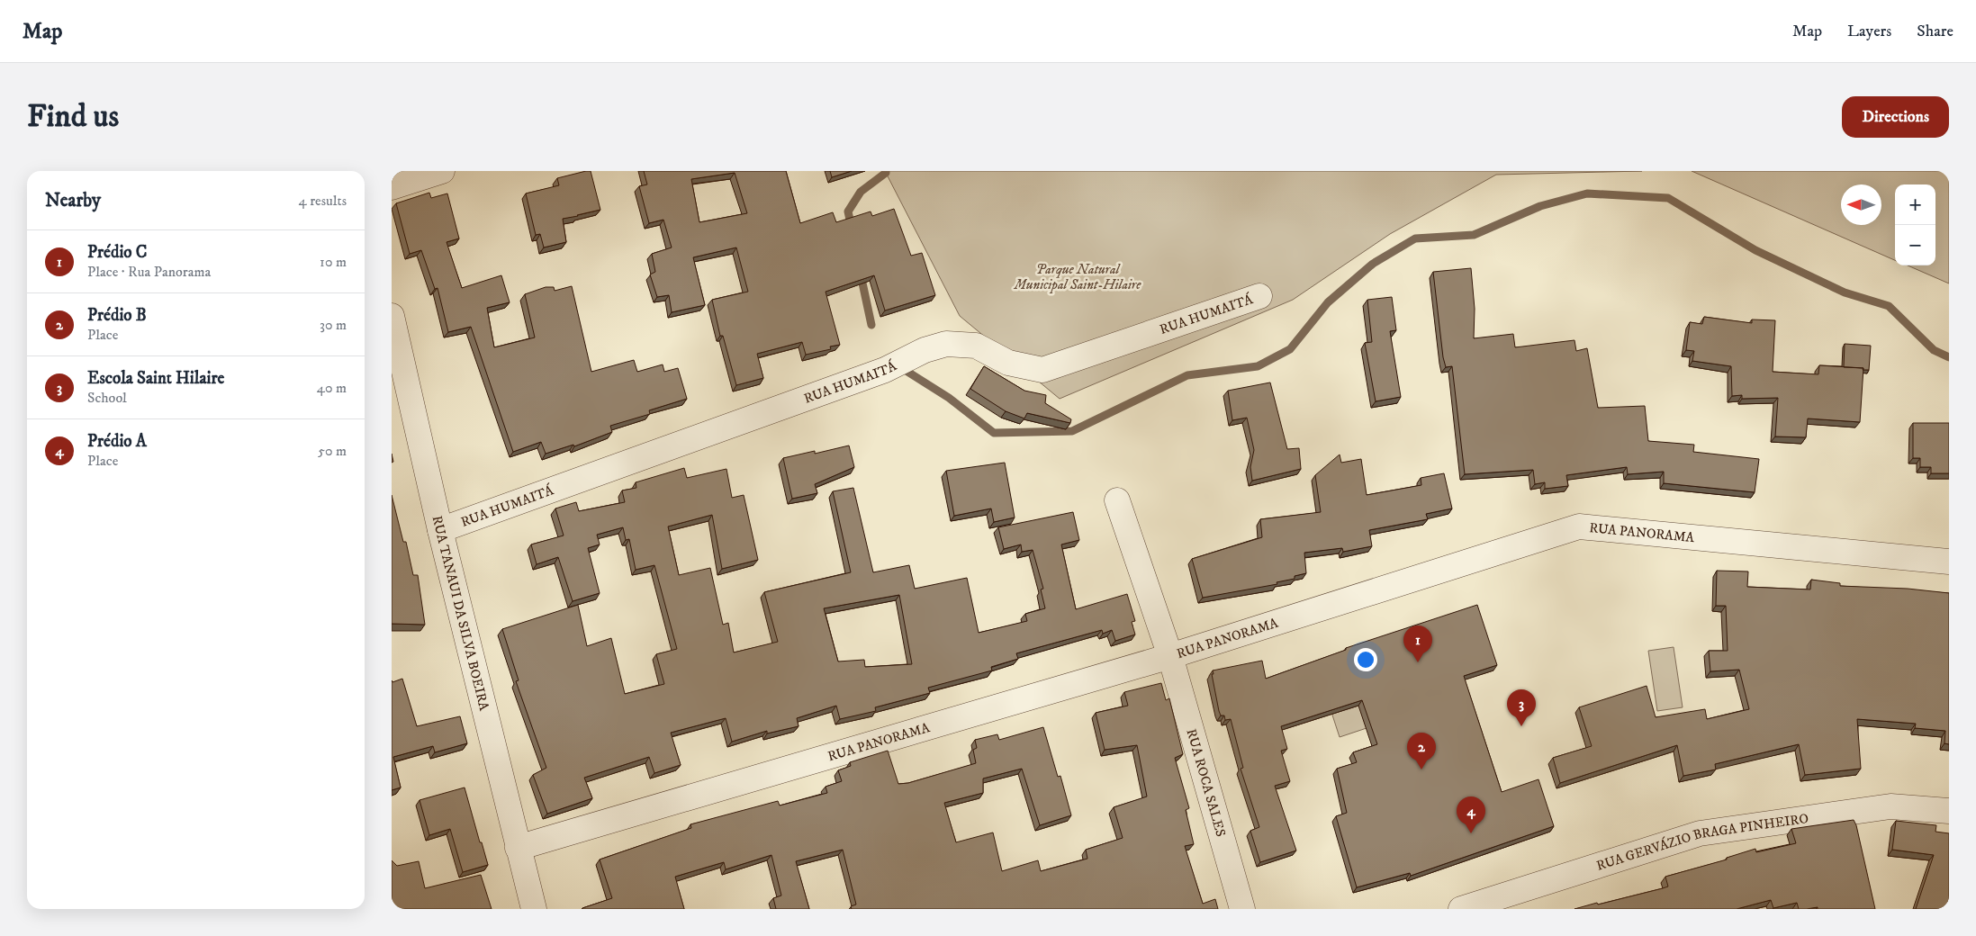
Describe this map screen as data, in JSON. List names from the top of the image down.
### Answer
{
  "streets": {
    "street": [
      "RUA HUMAITÁ",
      "RUA PANORAMA",
      "RUA TANAUI DA SILVA BOEIRA",
      "RUA ROCA SALES",
      "RUA GERVÁZIO BRAGA PINHEIRO"
    ]
  },
  "crossings": [
    ["RUA HUMAITÁ", "RUA TANAUI DA SILVA BOEIRA"],
    ["RUA PANORAMA", "RUA TANAUI DA SILVA BOEIRA"],
    ["RUA PANORAMA", "RUA ROCA SALES"]
  ],
  "parks": ["Parque Natural Municipal Saint-Hilaire"],
  "north": "left",
  "page": {
    "header": "Map",
    "nav": ["Map", "Layers", "Share"],
    "buttons": "Directions",
    "title": "Find us",
    "heading": ["Nearby", "4 results"],
    "map_buttons": ["+", "−"],
    "list": [
      {
        "mark": "1",
        "name": "Prédio C",
        "note": "Place · Rua Panorama",
        "value": "10 m"
      },
      {
        "mark": "2",
        "name": "Prédio B",
        "note": "Place",
        "value": "30 m"
      },
      {
        "mark": "3",
        "name": "Escola Saint Hilaire",
        "note": "School",
        "value": "40 m"
      },
      {
        "mark": "4",
        "name": "Prédio A",
        "note": "Place",
        "value": "50 m"
      }
    ],
    "pins": [
      "1",
      "3",
      "2",
      "4"
    ]
  }
}
